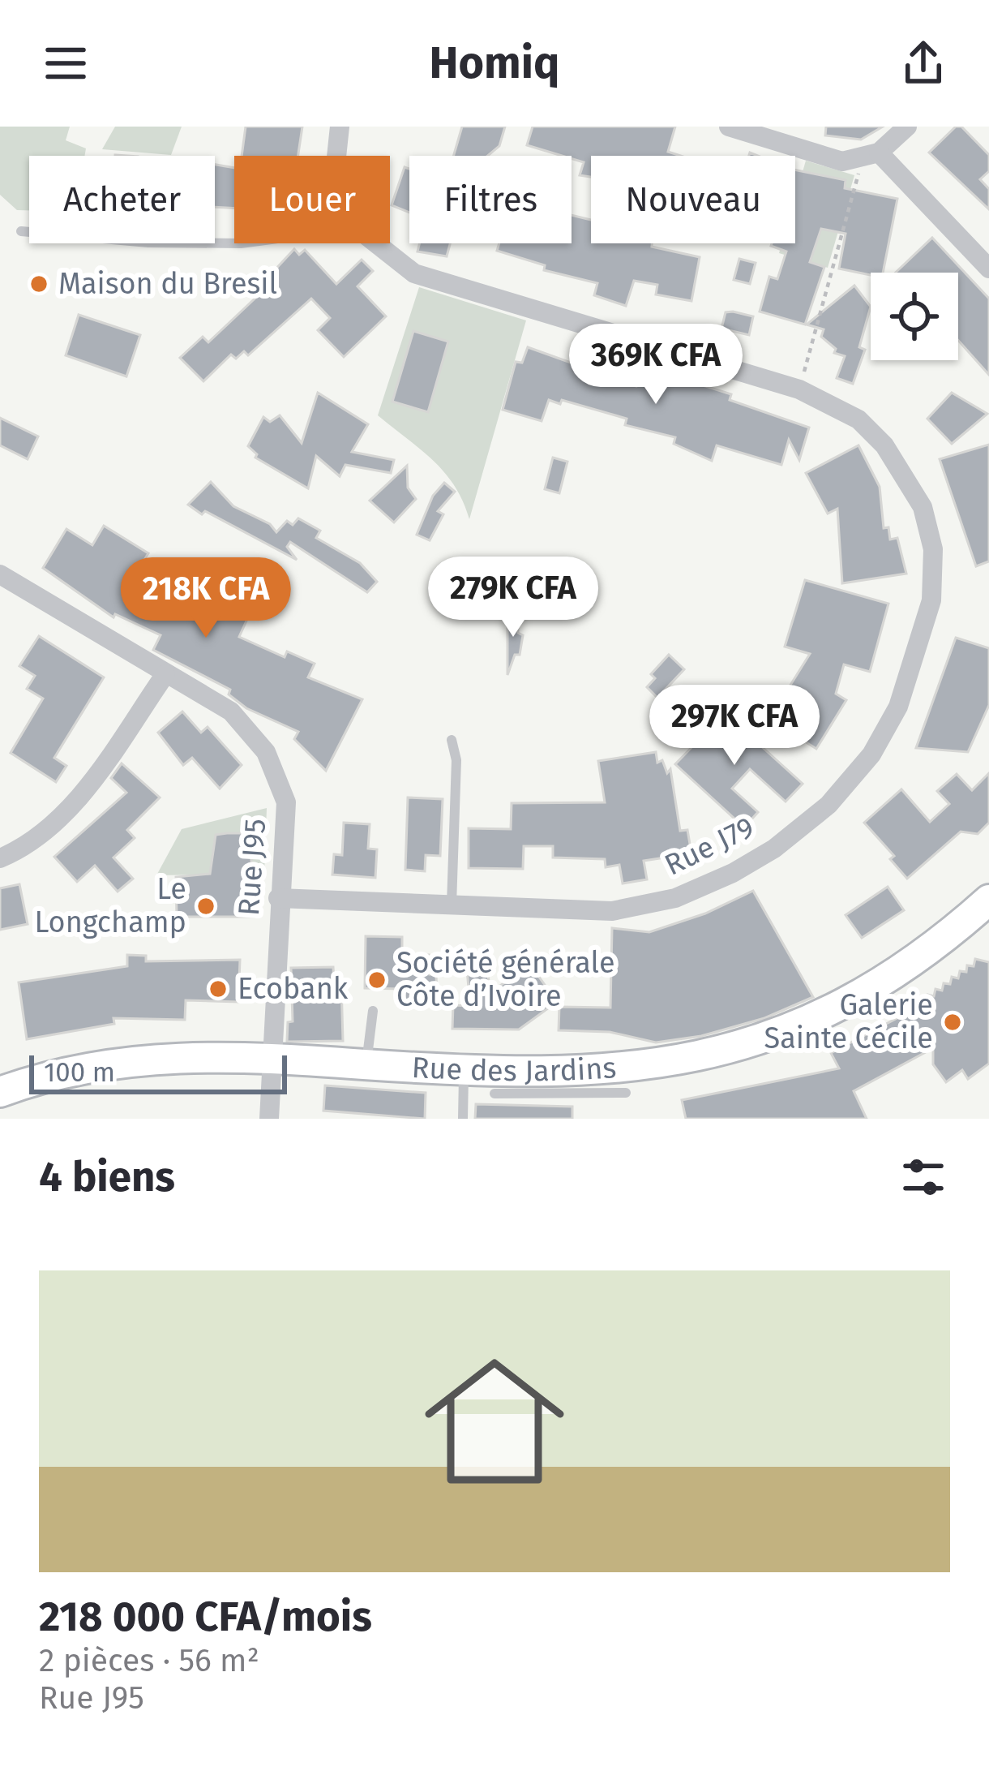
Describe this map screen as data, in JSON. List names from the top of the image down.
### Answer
{
  "streets": {
    "main road": ["Rue des Jardins"],
    "street": ["Rue J79", "Rue J95"]
  },
  "crossings": [
    ["Rue J79", "Rue J95"],
    ["Rue J95", "Rue des Jardins"]
  ],
  "places": [
    "Maison du Bresil",
    "Le Longchamp",
    "Société générale Côte d’Ivoire",
    "Ecobank",
    "Galerie Sainte Cécile"
  ],
  "scale_bar": "100 m",
  "page": {
    "header": "Homiq",
    "chip": [
      "Acheter",
      "Louer",
      "Filtres",
      "Nouveau"
    ],
    "price": [
      "369K CFA",
      "279K CFA",
      "218K CFA",
      "297K CFA"
    ],
    "scale": "100 m",
    "heading": "4 biens",
    "list": [
      {
        "name": "218 000 CFA/mois",
        "note": "2 pièces · 56 m² · Rue J95"
      }
    ]
  }
}
